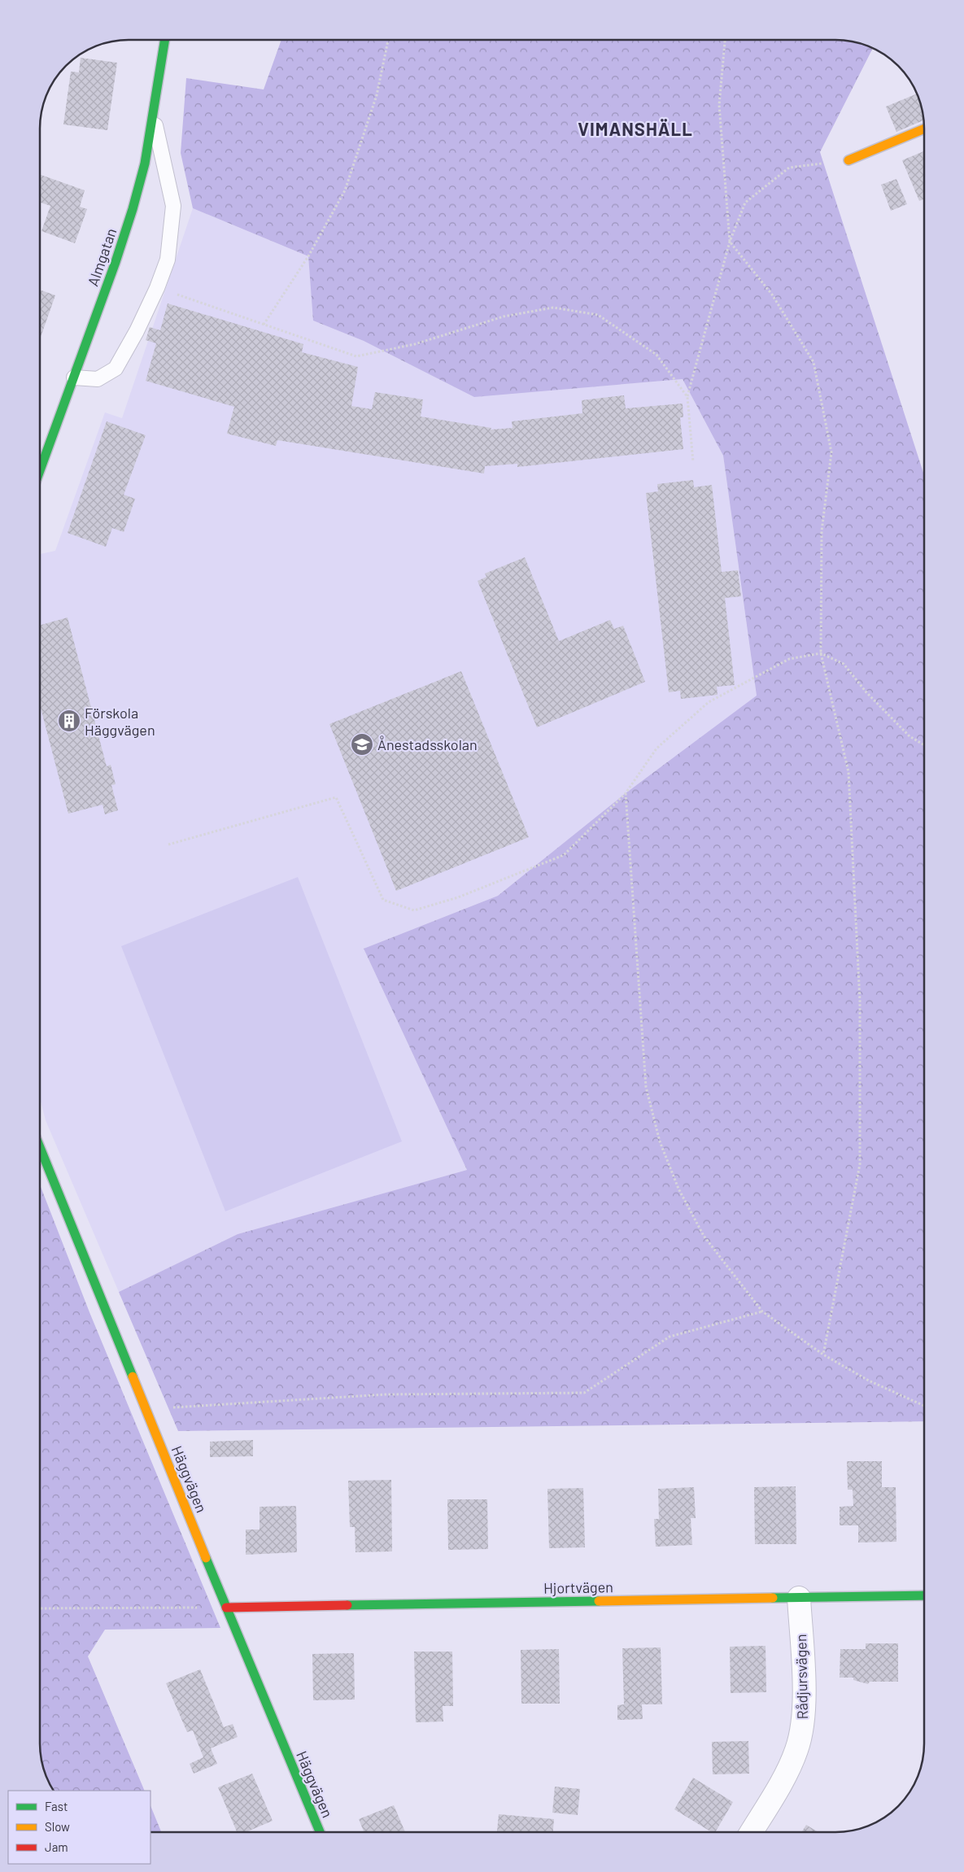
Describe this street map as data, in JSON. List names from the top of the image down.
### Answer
{
  "streets": {
    "street": [
      "Almgatan",
      "Häggvägen",
      "Hjortvägen",
      "Rådjursvägen"
    ]
  },
  "crossings": [
    ["Häggvägen", "Hjortvägen"],
    ["Hjortvägen", "Rådjursvägen"]
  ],
  "districts": ["VIMANSHÄLL"],
  "places": {
    "building": ["Förskola Häggvägen"],
    "school or university": ["Ånestadsskolan"]
  },
  "legend": ["Fast", "Slow", "Jam"]
}
